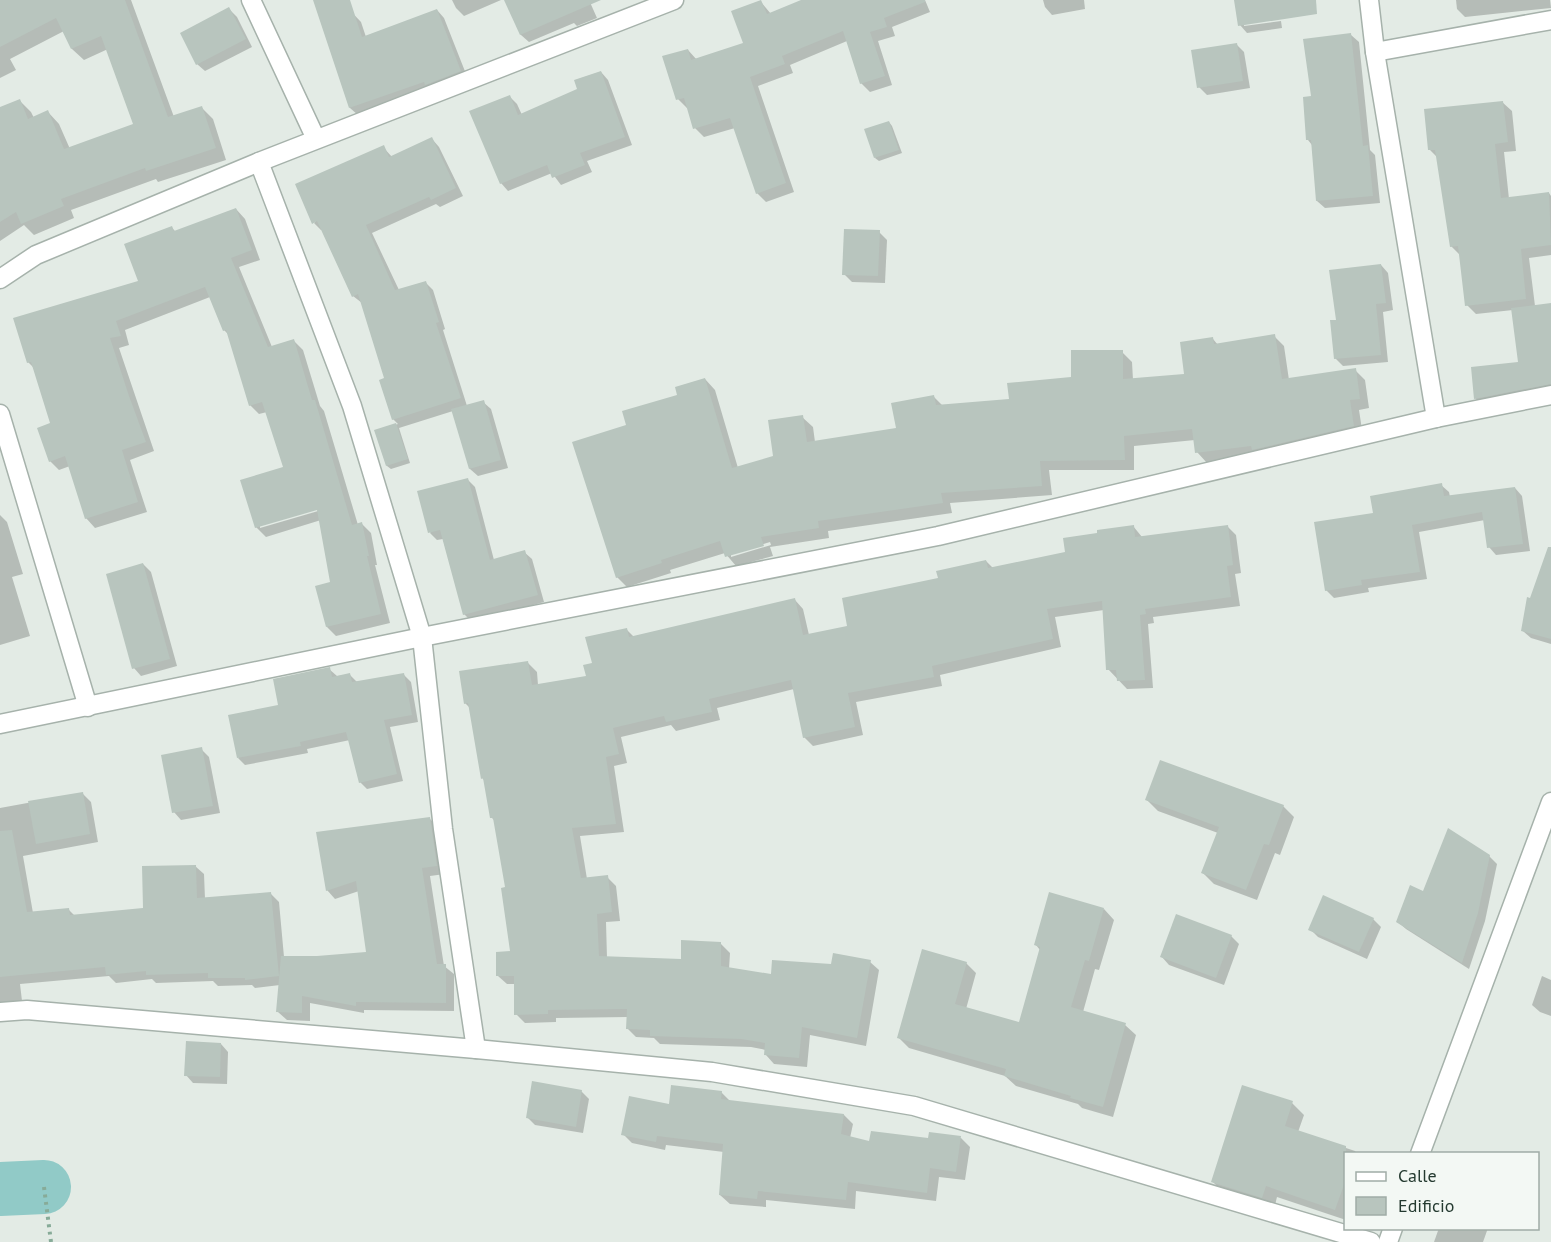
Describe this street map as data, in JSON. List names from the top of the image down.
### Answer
{
  "legend": ["Calle", "Edificio"]
}
